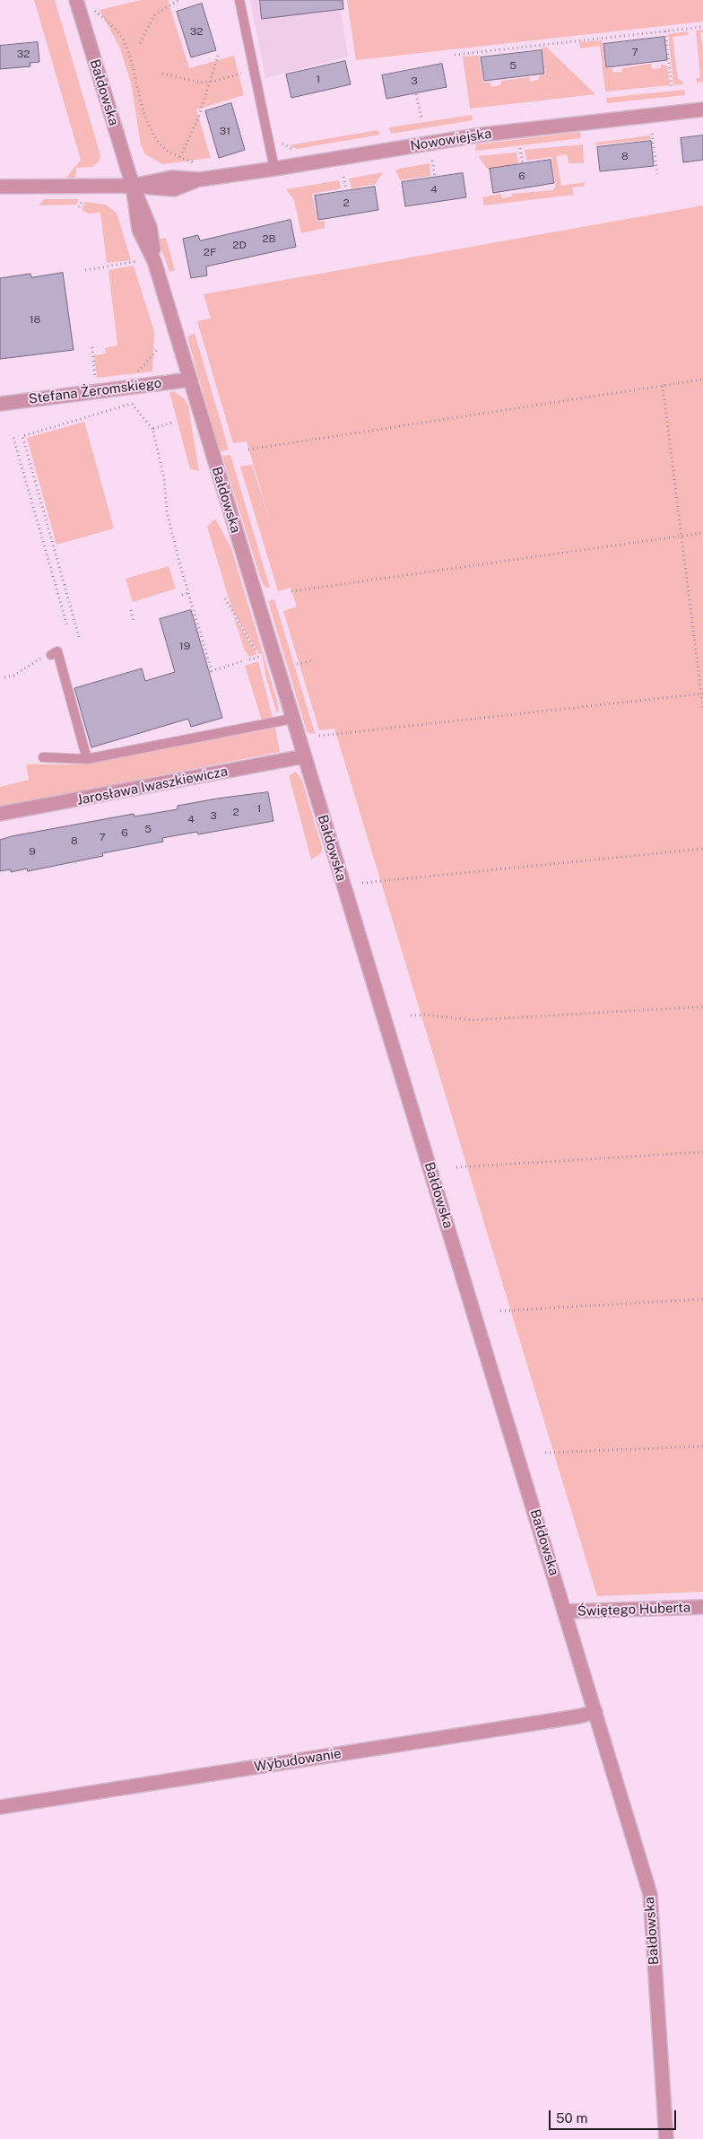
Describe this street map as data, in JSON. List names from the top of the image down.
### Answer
{
  "streets": {
    "street": [
      "Bałdowska",
      "Nowowiejska",
      "Stefana Żeromskiego",
      "Jarosława Iwaszkiewicza",
      "Świętego Huberta",
      "Wybudowanie"
    ]
  },
  "crossings": [
    ["Bałdowska", "Nowowiejska"],
    ["Bałdowska", "Stefana Żeromskiego"],
    ["Bałdowska", "Jarosława Iwaszkiewicza"],
    ["Bałdowska", "Świętego Huberta"],
    ["Bałdowska", "Wybudowanie"]
  ],
  "house_numbers": [
    "32",
    "7",
    "32",
    "5",
    "1",
    "3",
    "31",
    "8",
    "6",
    "4",
    "2",
    "2B",
    "2D",
    "2F",
    "18",
    "19",
    "1",
    "2",
    "3",
    "4",
    "5",
    "6",
    "7",
    "8",
    "9"
  ],
  "scale_bar": "50 m"
}
